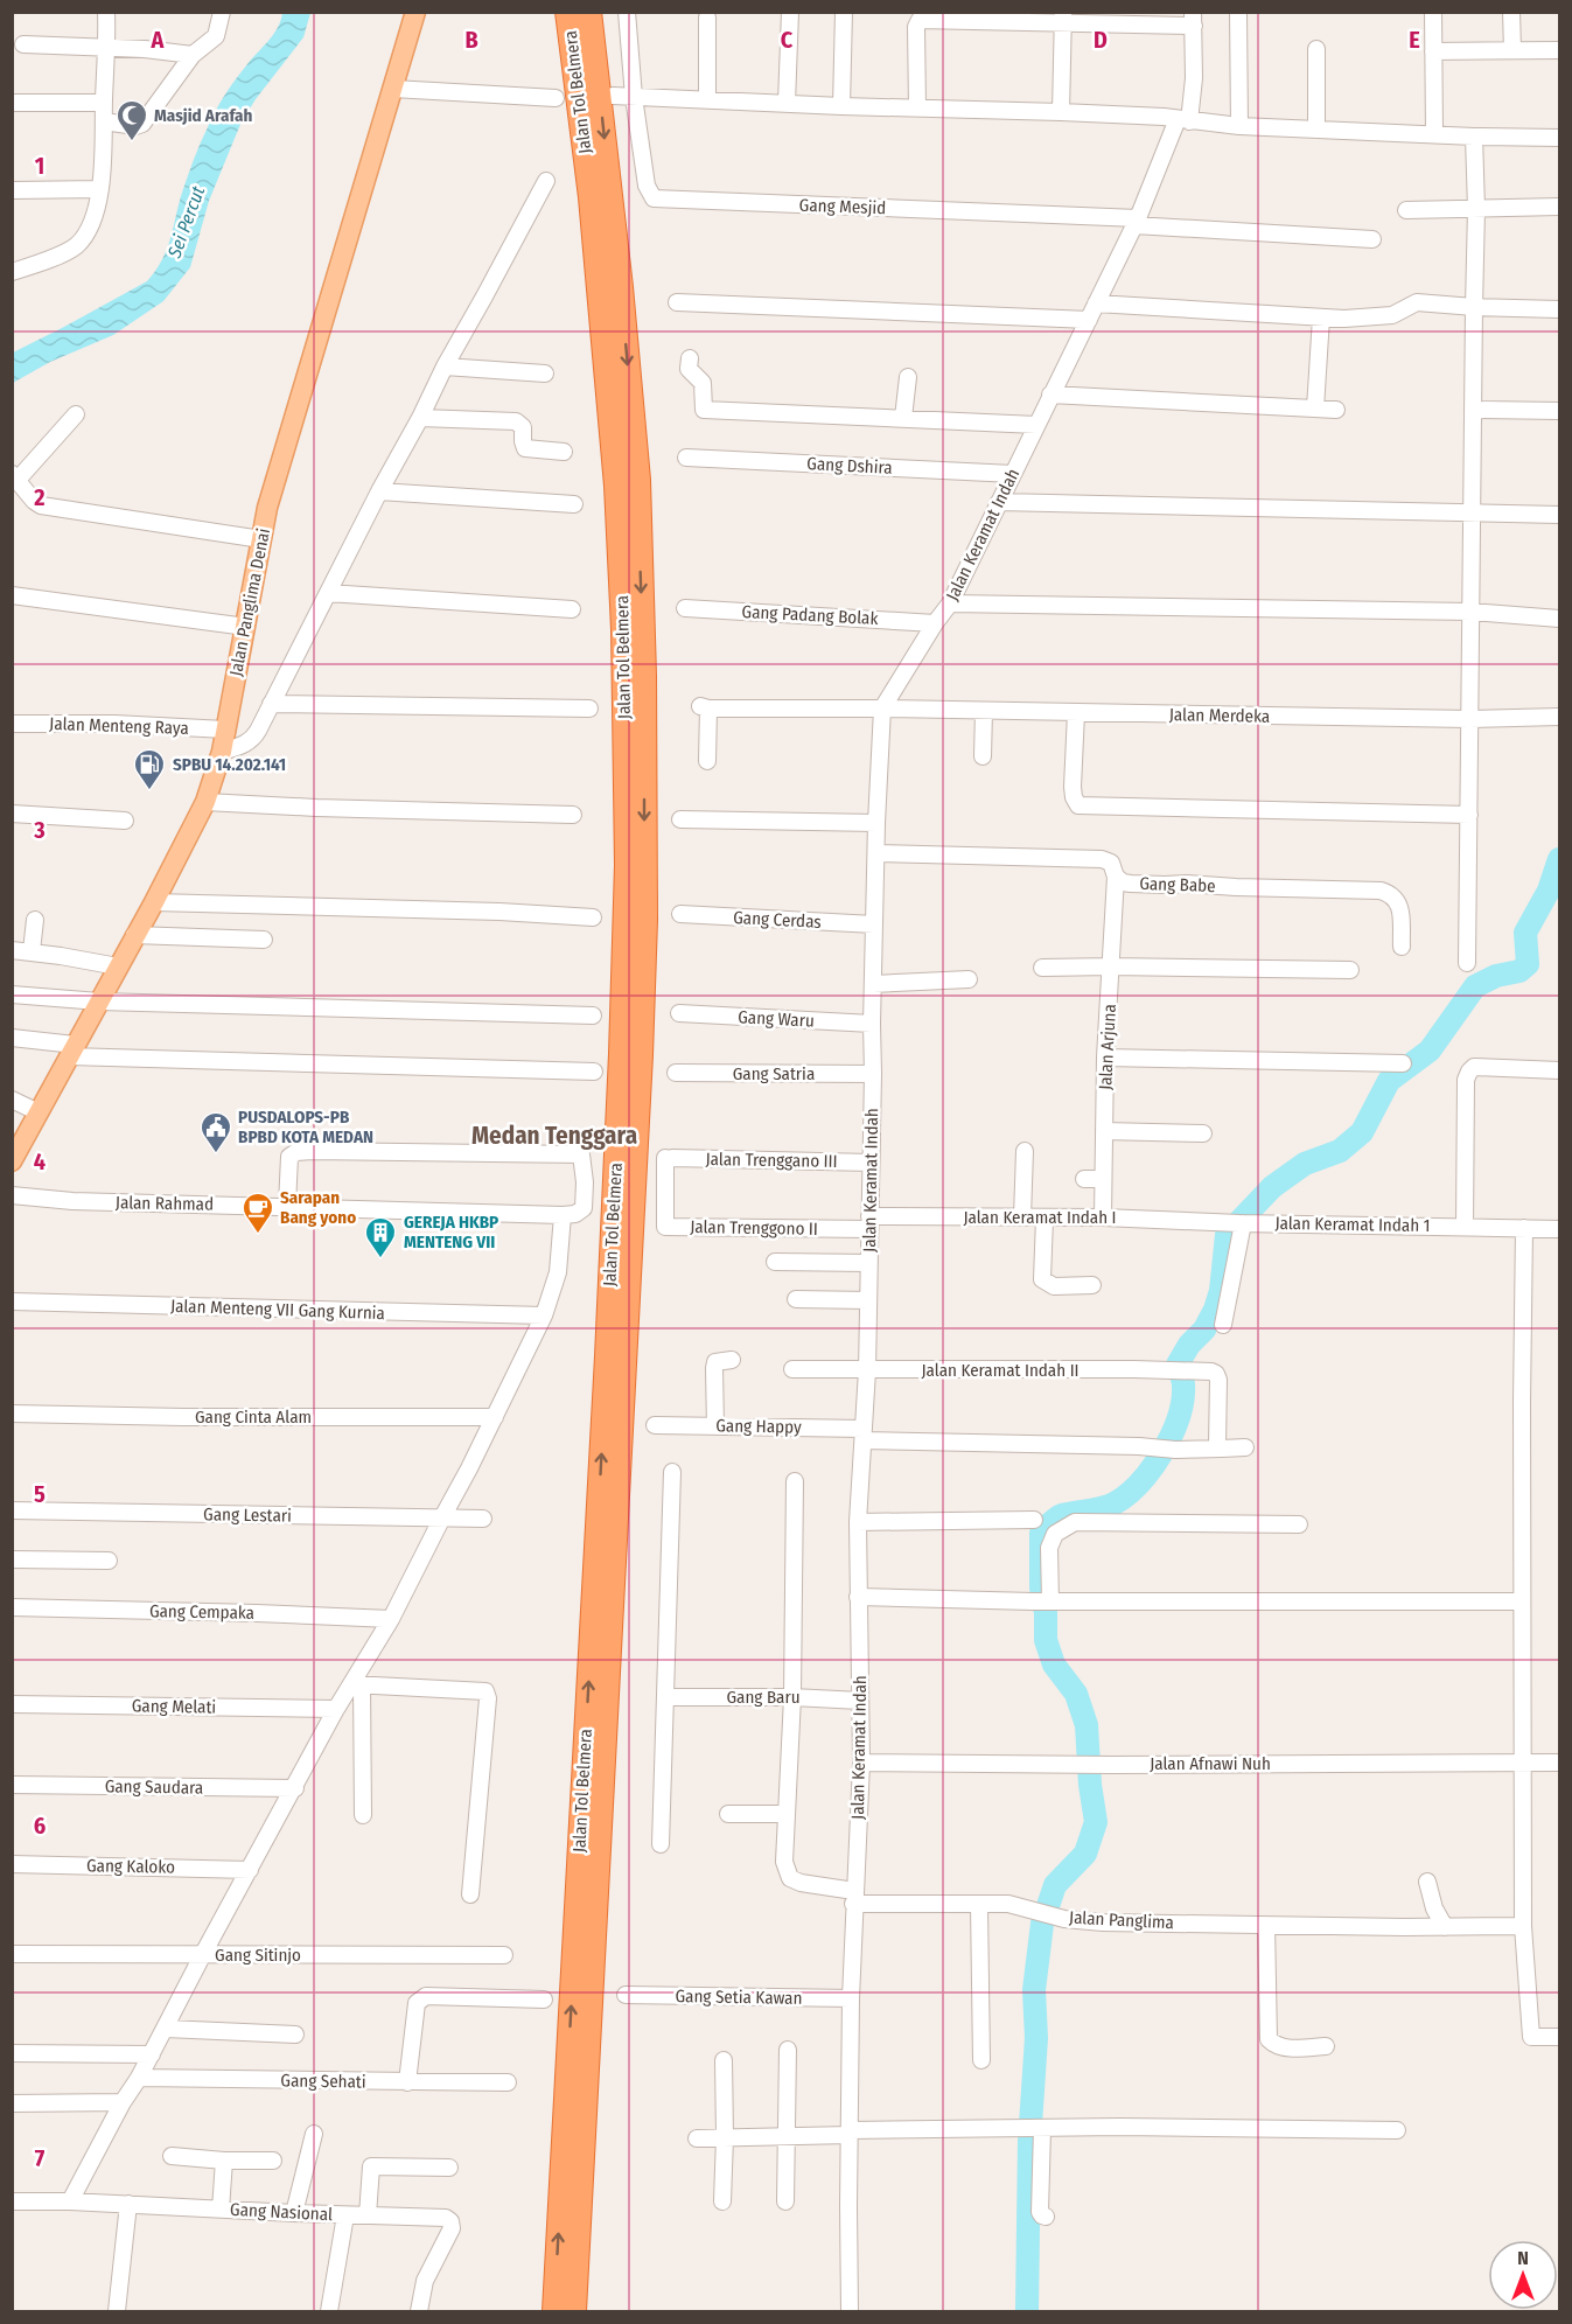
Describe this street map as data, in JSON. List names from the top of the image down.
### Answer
{
  "streets": {
    "highway": ["Jalan Tol Belmera"],
    "main road": ["Jalan Panglima Denai"],
    "street": [
      "Gang Mesjid",
      "Gang Dshira",
      "Jalan Keramat Indah",
      "Gang Padang Bolak",
      "Jalan Merdeka",
      "Jalan Menteng Raya",
      "Gang Babe",
      "Gang Cerdas",
      "Gang Waru",
      "Jalan Arjuna",
      "Gang Satria",
      "Jalan Trenggano III",
      "Jalan Rahmad",
      "Jalan Keramat Indah I",
      "Jalan Keramat Indah 1",
      "Jalan Trenggono II",
      "Jalan Menteng VII Gang Kurnia",
      "Jalan Keramat Indah II",
      "Gang Cinta Alam",
      "Gang Happy",
      "Gang Lestari",
      "Gang Cempaka",
      "Gang Baru",
      "Gang Melati",
      "Jalan Afnawi Nuh",
      "Gang Saudara",
      "Gang Kaloko",
      "Jalan Panglima",
      "Gang Sitinjo",
      "Gang Setia Kawan",
      "Gang Sehati",
      "Gang Nasional"
    ]
  },
  "crossings": [
    ["Gang Mesjid", "Jalan Keramat Indah"],
    ["Gang Dshira", "Jalan Keramat Indah"],
    ["Jalan Keramat Indah", "Gang Padang Bolak"],
    ["Jalan Keramat Indah", "Jalan Merdeka"],
    ["Jalan Keramat Indah", "Gang Babe"],
    ["Jalan Keramat Indah", "Gang Cerdas"],
    ["Jalan Keramat Indah", "Gang Waru"],
    ["Jalan Keramat Indah", "Gang Satria"],
    ["Jalan Keramat Indah", "Jalan Trenggano III"],
    ["Jalan Keramat Indah", "Jalan Keramat Indah I"],
    ["Jalan Keramat Indah", "Jalan Trenggono II"],
    ["Jalan Keramat Indah", "Jalan Keramat Indah II"],
    ["Jalan Keramat Indah", "Gang Happy"],
    ["Jalan Keramat Indah", "Gang Baru"],
    ["Jalan Keramat Indah", "Jalan Afnawi Nuh"],
    ["Jalan Keramat Indah", "Jalan Panglima"],
    ["Jalan Keramat Indah", "Gang Setia Kawan"],
    ["Jalan Panglima Denai", "Jalan Menteng Raya"],
    ["Gang Babe", "Jalan Arjuna"],
    ["Jalan Arjuna", "Jalan Keramat Indah I"],
    ["Jalan Trenggano III", "Jalan Trenggono II"],
    ["Jalan Keramat Indah I", "Jalan Keramat Indah 1"],
    ["Jalan Keramat Indah I", "Jalan Trenggono II"],
    ["Jalan Keramat Indah II", "Gang Happy"]
  ],
  "districts": ["Medan Tenggara"],
  "water": ["Sei Percut"],
  "places": {
    "mosque": ["Masjid Arafah"],
    "fuel station": ["SPBU 14.202.141"],
    "public building": ["PUSDALOPS-PB BPBD KOTA MEDAN"],
    "cafe": ["Sarapan Bang yono"],
    "building": ["GEREJA HKBP MENTENG VII"]
  },
  "north": "top",
  "grid": {
    "columns": [
      "A",
      "B",
      "C",
      "D",
      "E"
    ],
    "rows": [
      "1",
      "2",
      "3",
      "4",
      "5",
      "6",
      "7"
    ]
  }
}
